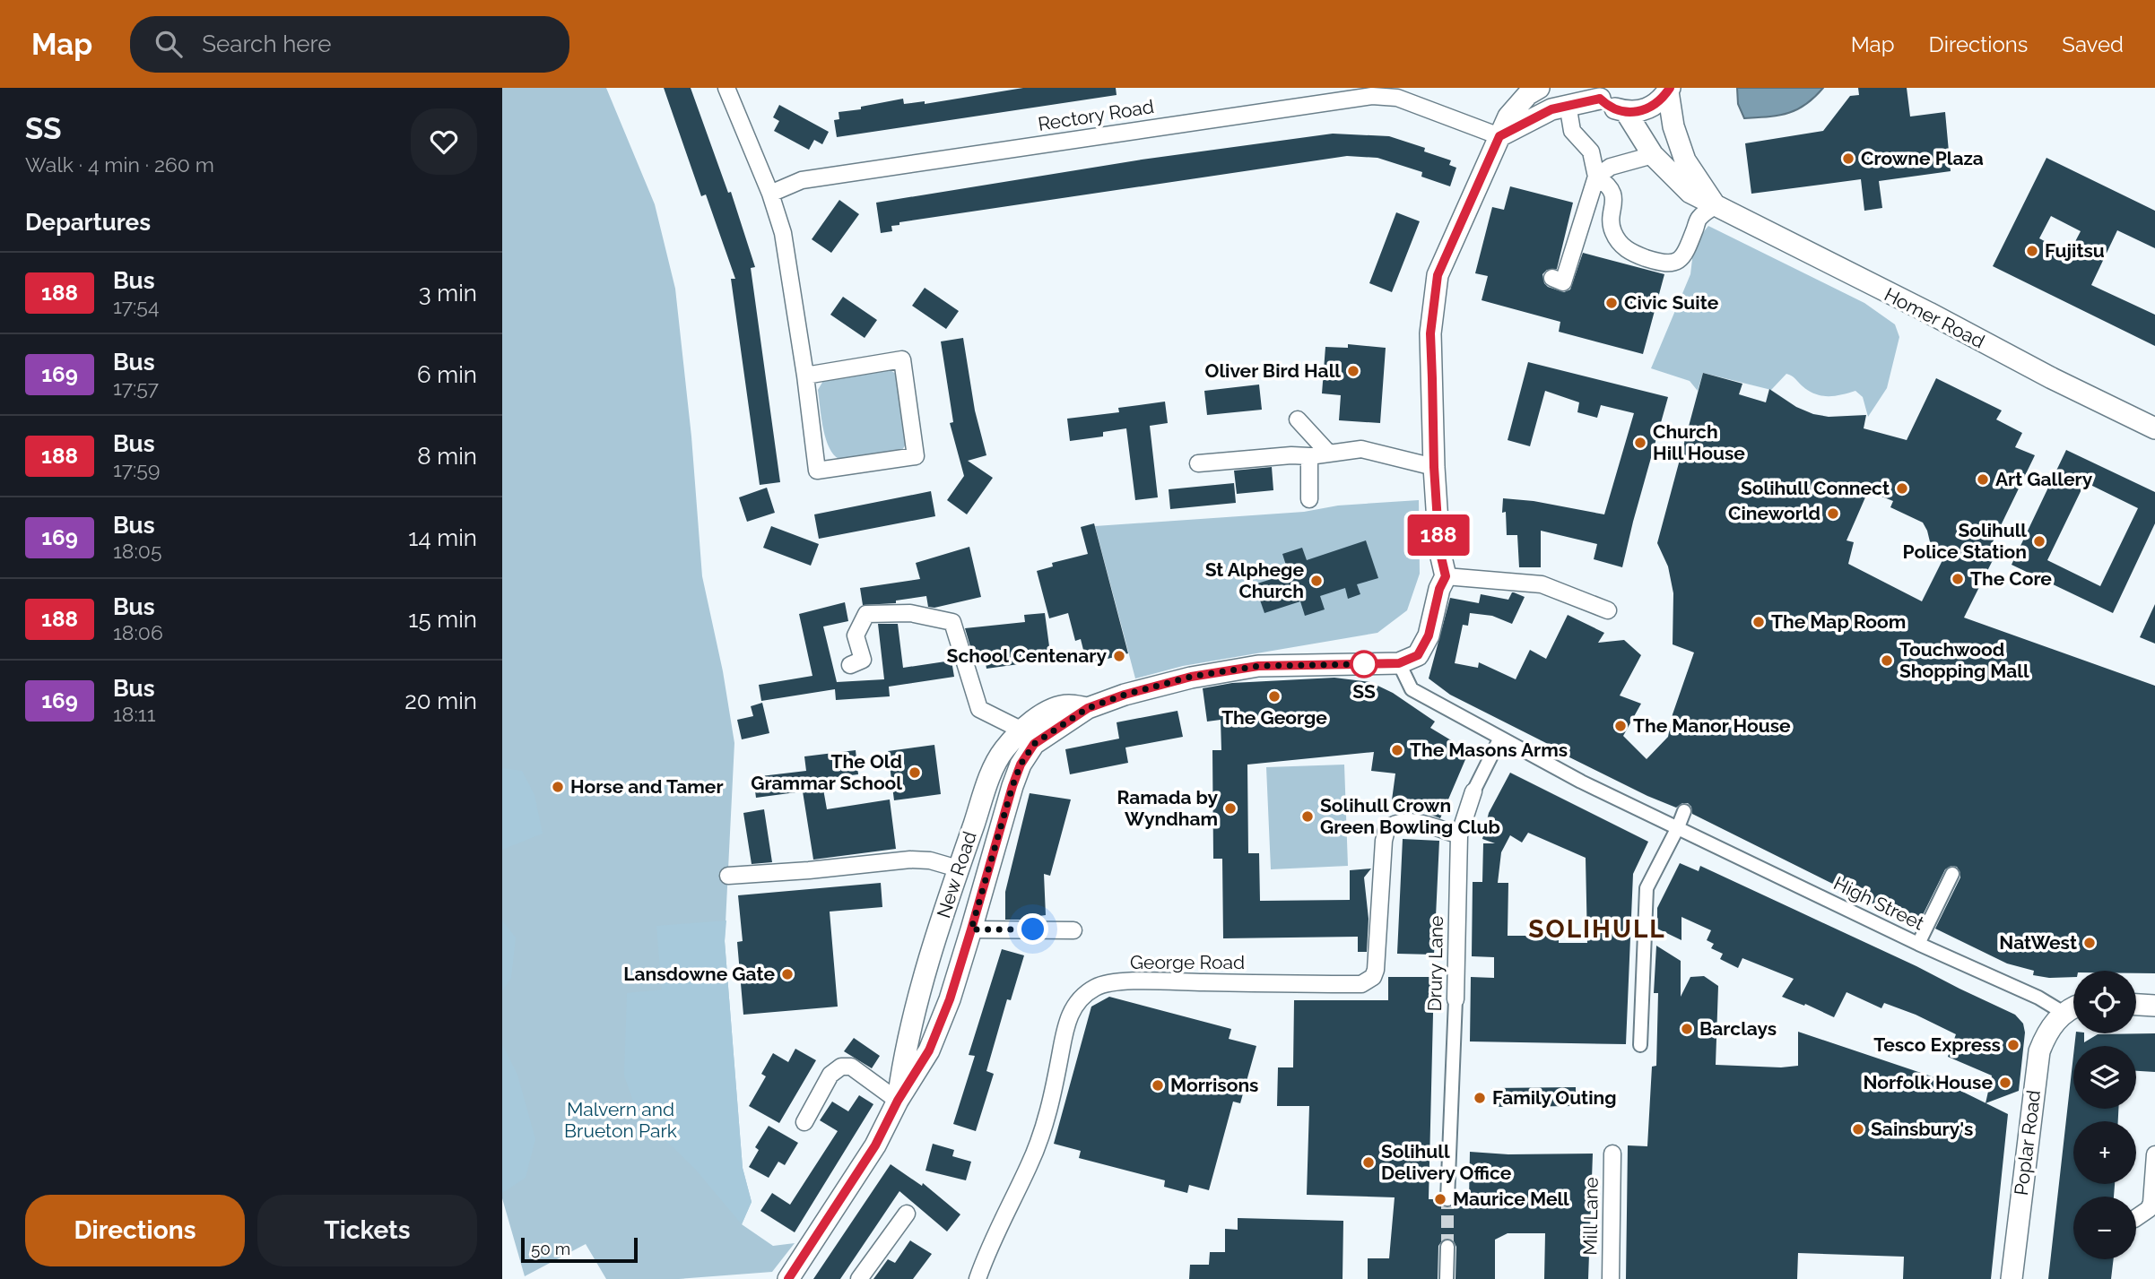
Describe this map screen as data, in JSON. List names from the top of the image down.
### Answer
{
  "streets": {
    "street": [
      "Rectory Road",
      "Homer Road",
      "New Road",
      "High Street",
      "George Road",
      "Drury Lane",
      "Poplar Road",
      "Mill Lane"
    ]
  },
  "crossings": [
    ["New Road", "High Street"],
    ["High Street", "Drury Lane"],
    ["High Street", "Poplar Road"],
    ["George Road", "Drury Lane"]
  ],
  "districts": ["SOLIHULL"],
  "parks": ["Malvern and Brueton Park"],
  "places": [
    "Crowne Plaza",
    "Fujitsu",
    "Civic Suite",
    "Oliver Bird Hall",
    "Church Hill House",
    "Art Gallery",
    "Solihull Connect",
    "Cineworld",
    "Solihull Police Station",
    "The Core",
    "St Alphege Church",
    "The Map Room",
    "School Centenary",
    "Touchwood Shopping Mall",
    "SS",
    "The George",
    "The Manor House",
    "The Masons Arms",
    "The Old Grammar School",
    "Horse and Tamer",
    "Ramada by Wyndham",
    "Solihull Crown Green Bowling Club",
    "NatWest",
    "Lansdowne Gate",
    "Barclays",
    "Tesco Express",
    "Norfolk House",
    "Morrisons",
    "Family Outing",
    "Sainsbury's",
    "Solihull Delivery Office",
    "Maurice Mell"
  ],
  "lines": ["bus line 188"],
  "scale_bar": "50 m",
  "page": {
    "header": "Map",
    "search": "Search here",
    "nav": ["Map", "Directions", "Saved"],
    "heading": [
      ["SS", "Walk · 4 min · 260 m"],
      "Departures"
    ],
    "on_map": "188",
    "list": [
      {
        "mark": "188",
        "name": "Bus",
        "note": "17:54",
        "value": "3 min"
      },
      {
        "mark": "169",
        "name": "Bus",
        "note": "17:57",
        "value": "6 min"
      },
      {
        "mark": "188",
        "name": "Bus",
        "note": "17:59",
        "value": "8 min"
      },
      {
        "mark": "169",
        "name": "Bus",
        "note": "18:05",
        "value": "14 min"
      },
      {
        "mark": "188",
        "name": "Bus",
        "note": "18:06",
        "value": "15 min"
      },
      {
        "mark": "169",
        "name": "Bus",
        "note": "18:11",
        "value": "20 min"
      }
    ],
    "map_buttons": ["+", "−"],
    "buttons": ["Directions", "Tickets"],
    "scale": "50 m"
  }
}
